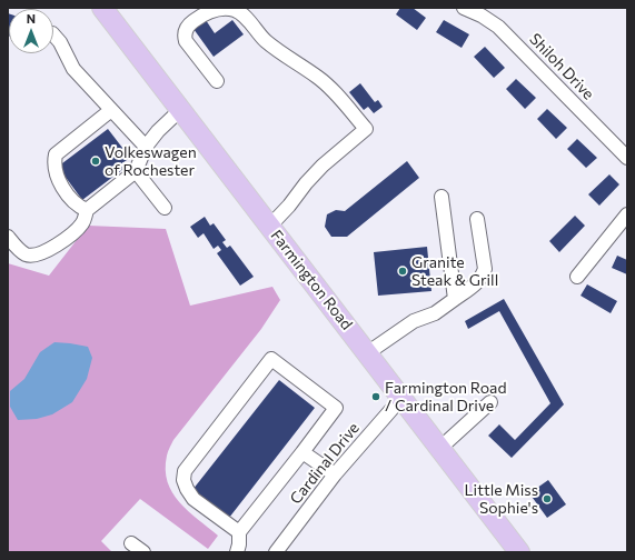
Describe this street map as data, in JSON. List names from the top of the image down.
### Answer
{
  "streets": {
    "highway": ["Farmington Road"],
    "street": ["Shiloh Drive", "Cardinal Drive"]
  },
  "crossings": [
    ["Farmington Road", "Cardinal Drive"]
  ],
  "places": [
    "Volkeswagen of Rochester",
    "Granite Steak & Grill",
    "Farmington Road / Cardinal Drive",
    "Little Miss Sophie's"
  ],
  "north": "top"
}
